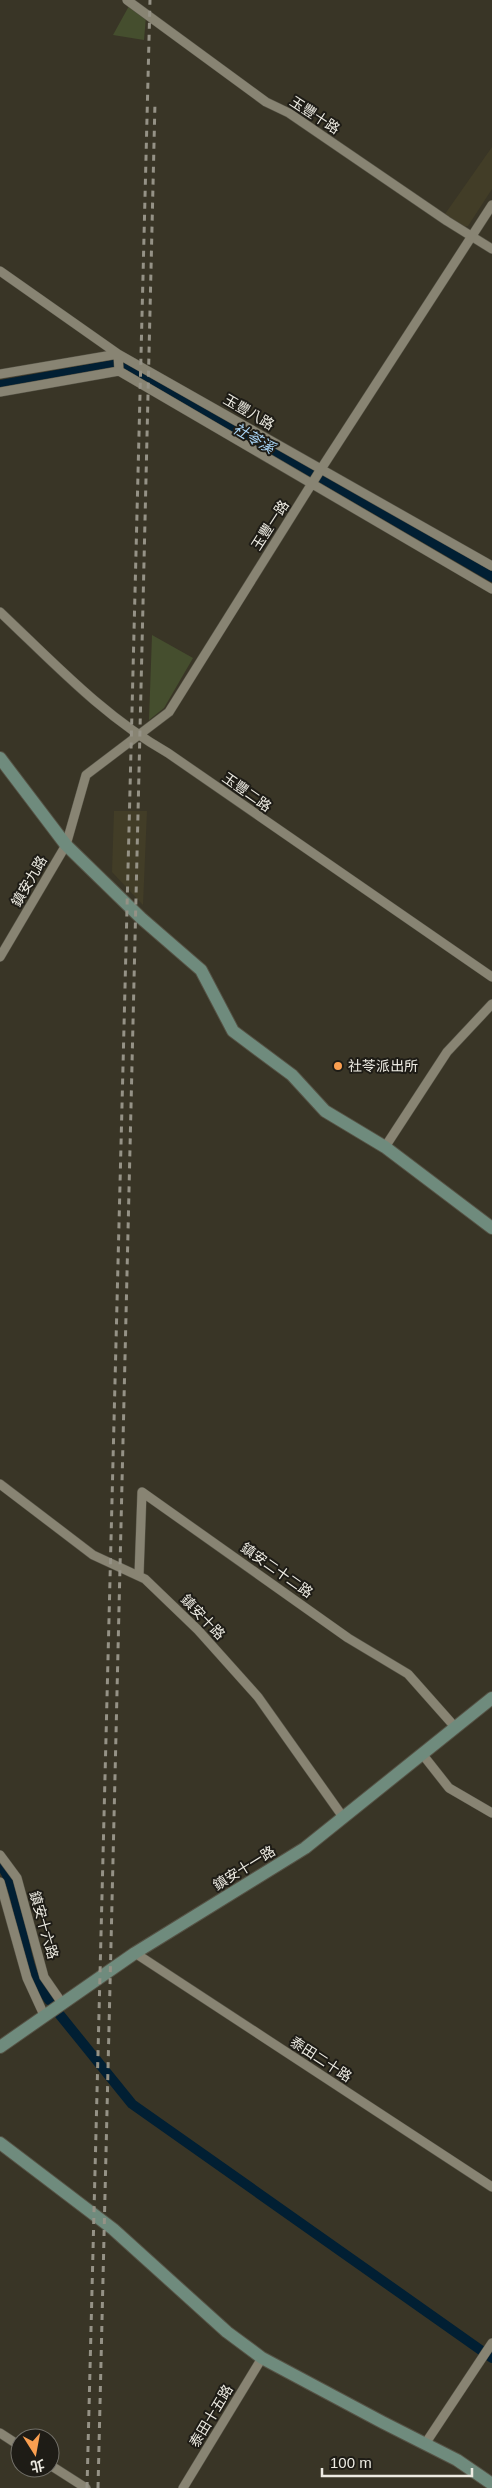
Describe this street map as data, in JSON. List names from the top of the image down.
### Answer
{
  "streets": {
    "street": [
      "玉豐十路",
      "玉豐八路",
      "玉豐一路",
      "玉豐二路",
      "鎮安九路",
      "鎮安二十二路",
      "鎮安十路",
      "鎮安十一路",
      "鎮安十六路",
      "泰田二十路",
      "泰田十五路"
    ]
  },
  "crossings": [
    ["玉豐十路", "玉豐一路"],
    ["玉豐八路", "玉豐一路"],
    ["玉豐一路", "玉豐二路"],
    ["玉豐一路", "鎮安九路"],
    ["鎮安二十二路", "鎮安十路"],
    ["鎮安二十二路", "鎮安十一路"],
    ["鎮安十路", "鎮安十一路"],
    ["鎮安十一路", "鎮安十六路"],
    ["鎮安十一路", "泰田二十路"]
  ],
  "water": ["社苓溪"],
  "places": ["社苓派出所"],
  "scale_bar": "100 m",
  "north": "bottom"
}
